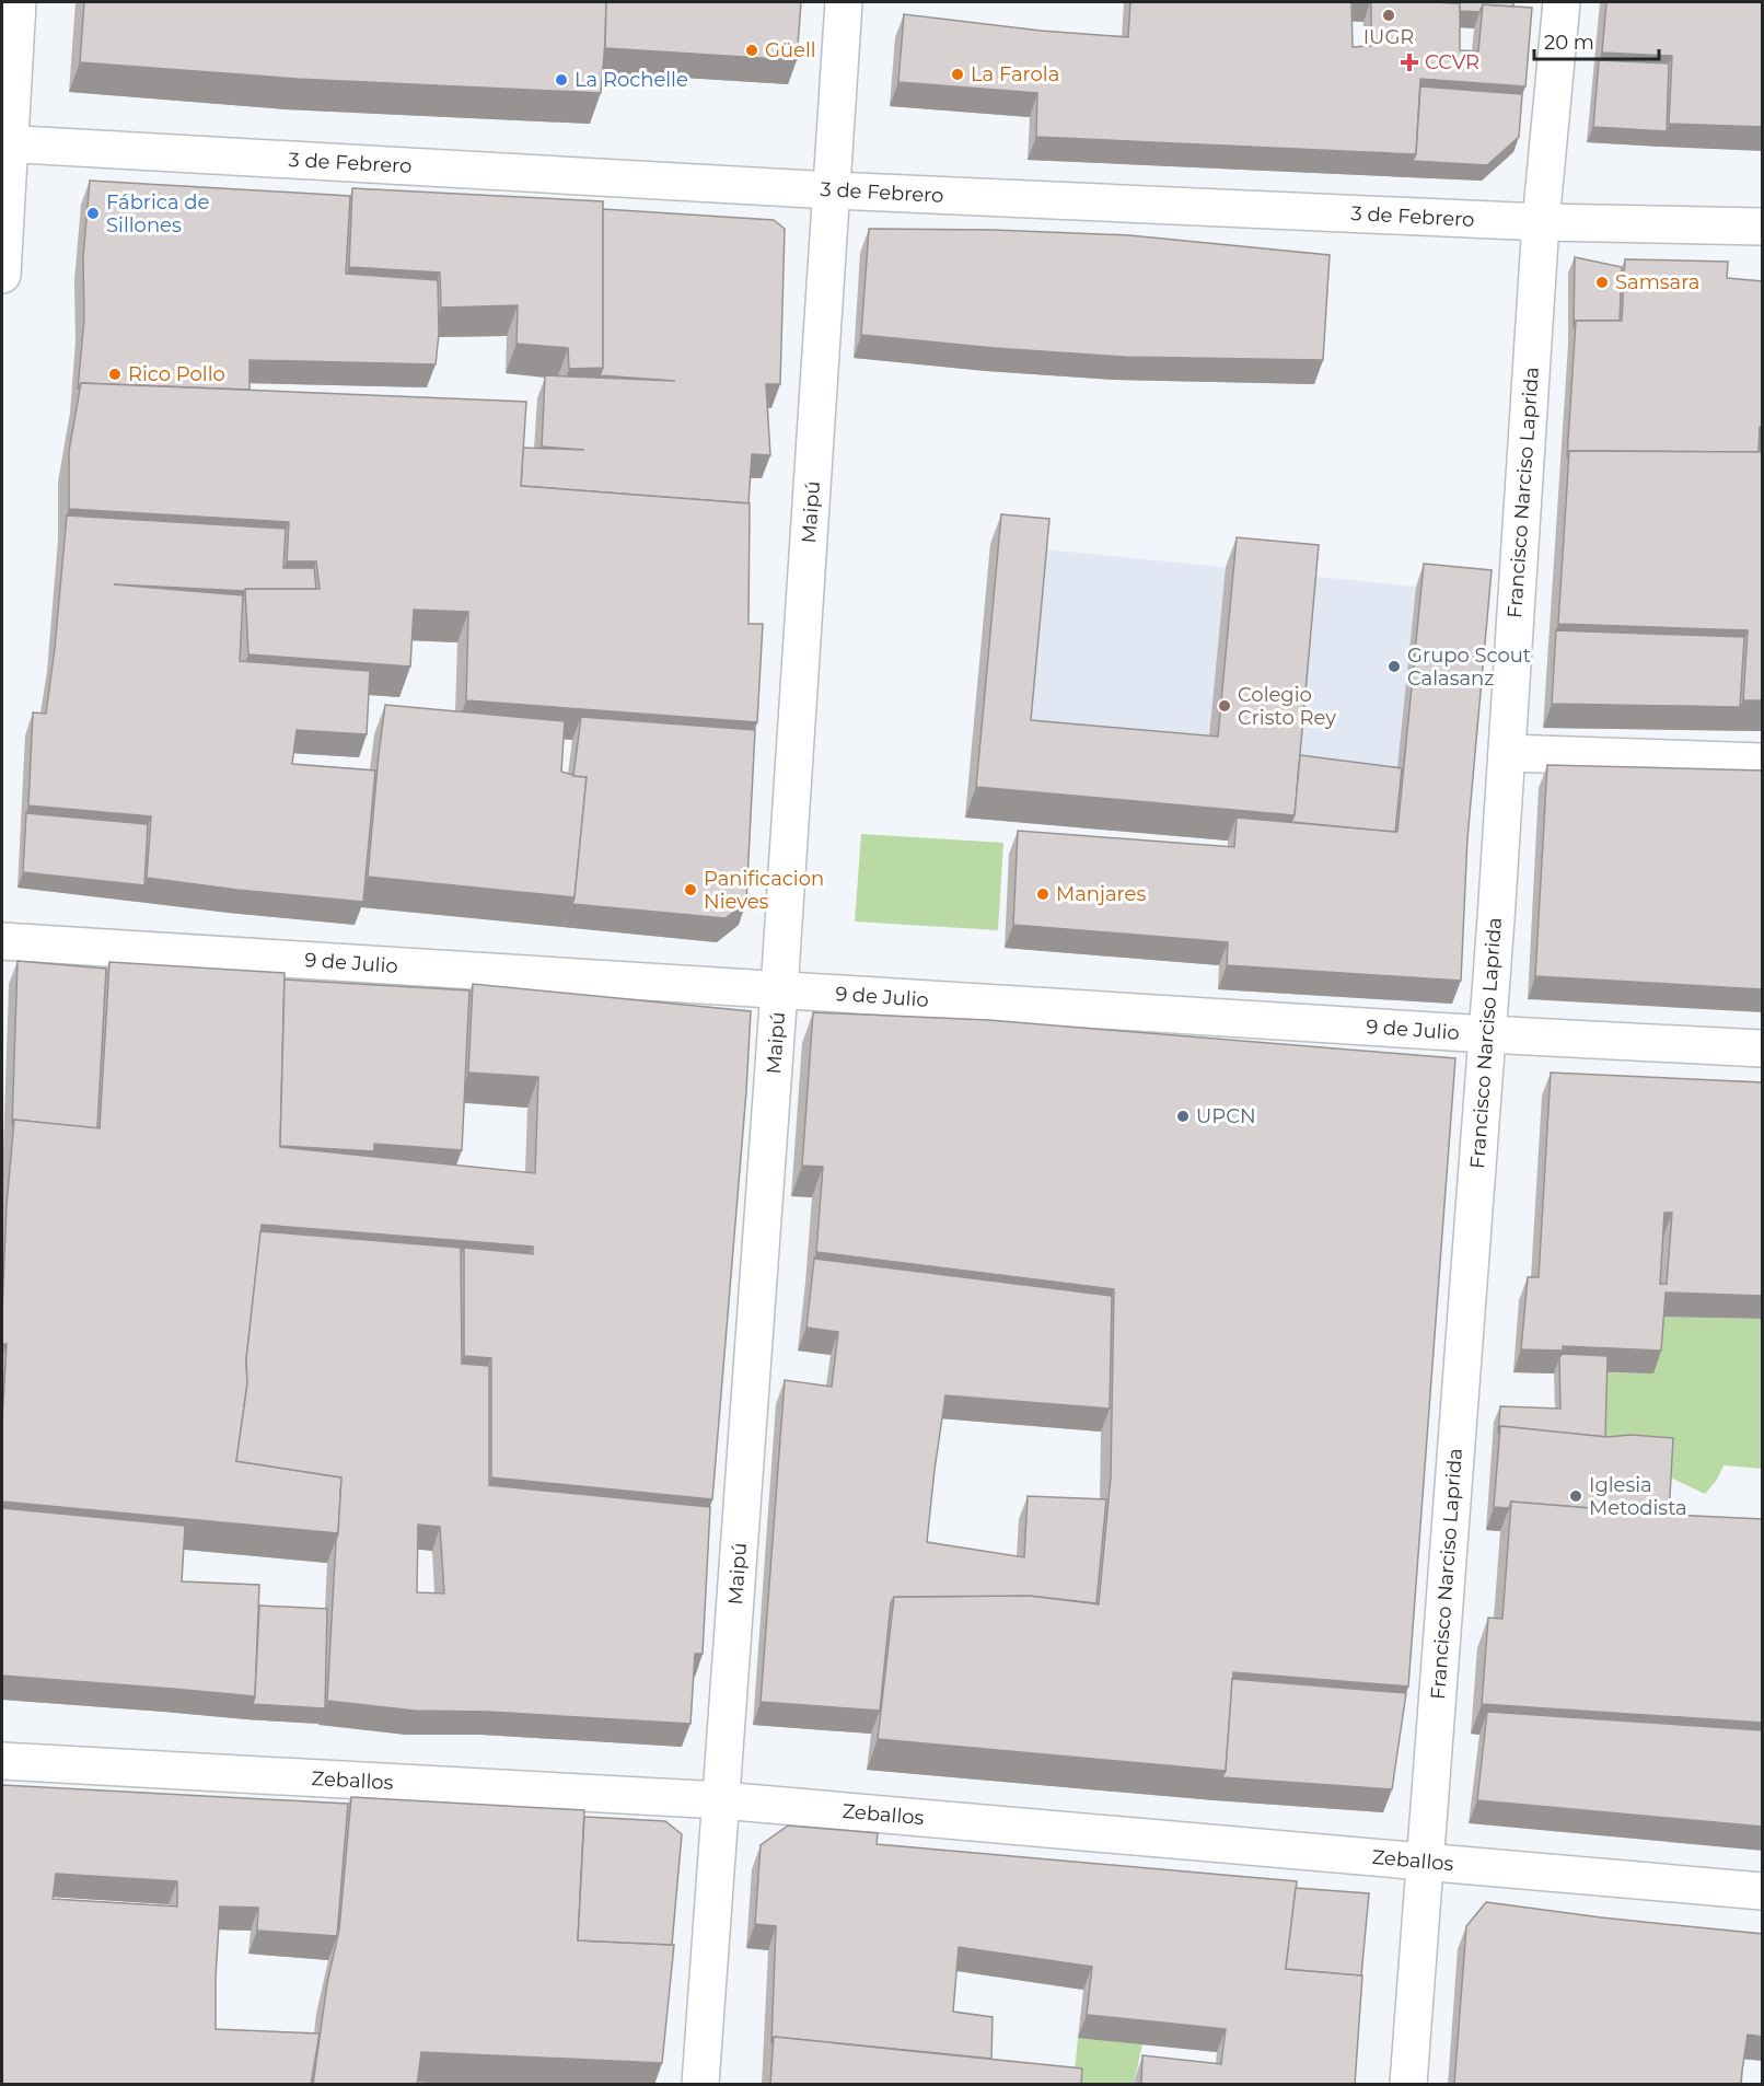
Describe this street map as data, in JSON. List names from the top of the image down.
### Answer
{
  "streets": {
    "street": [
      "3 de Febrero",
      "Francisco Narciso Laprida",
      "Maipú",
      "9 de Julio",
      "Zeballos"
    ]
  },
  "crossings": [
    ["3 de Febrero", "Francisco Narciso Laprida"],
    ["3 de Febrero", "Maipú"],
    ["Francisco Narciso Laprida", "9 de Julio"],
    ["Francisco Narciso Laprida", "Zeballos"],
    ["Maipú", "9 de Julio"],
    ["Maipú", "Zeballos"]
  ],
  "places": {
    "other": [
      "IUGR",
      "Güell",
      "La Farola",
      "La Rochelle",
      "Fábrica de Sillones",
      "Samsara",
      "Rico Pollo",
      "Grupo Scout Calasanz",
      "Colegio Cristo Rey",
      "Panificacion Nieves",
      "Manjares",
      "UPCN",
      "Iglesia Metodista"
    ],
    "health": ["CCVR"]
  },
  "scale_bar": "20 m"
}
